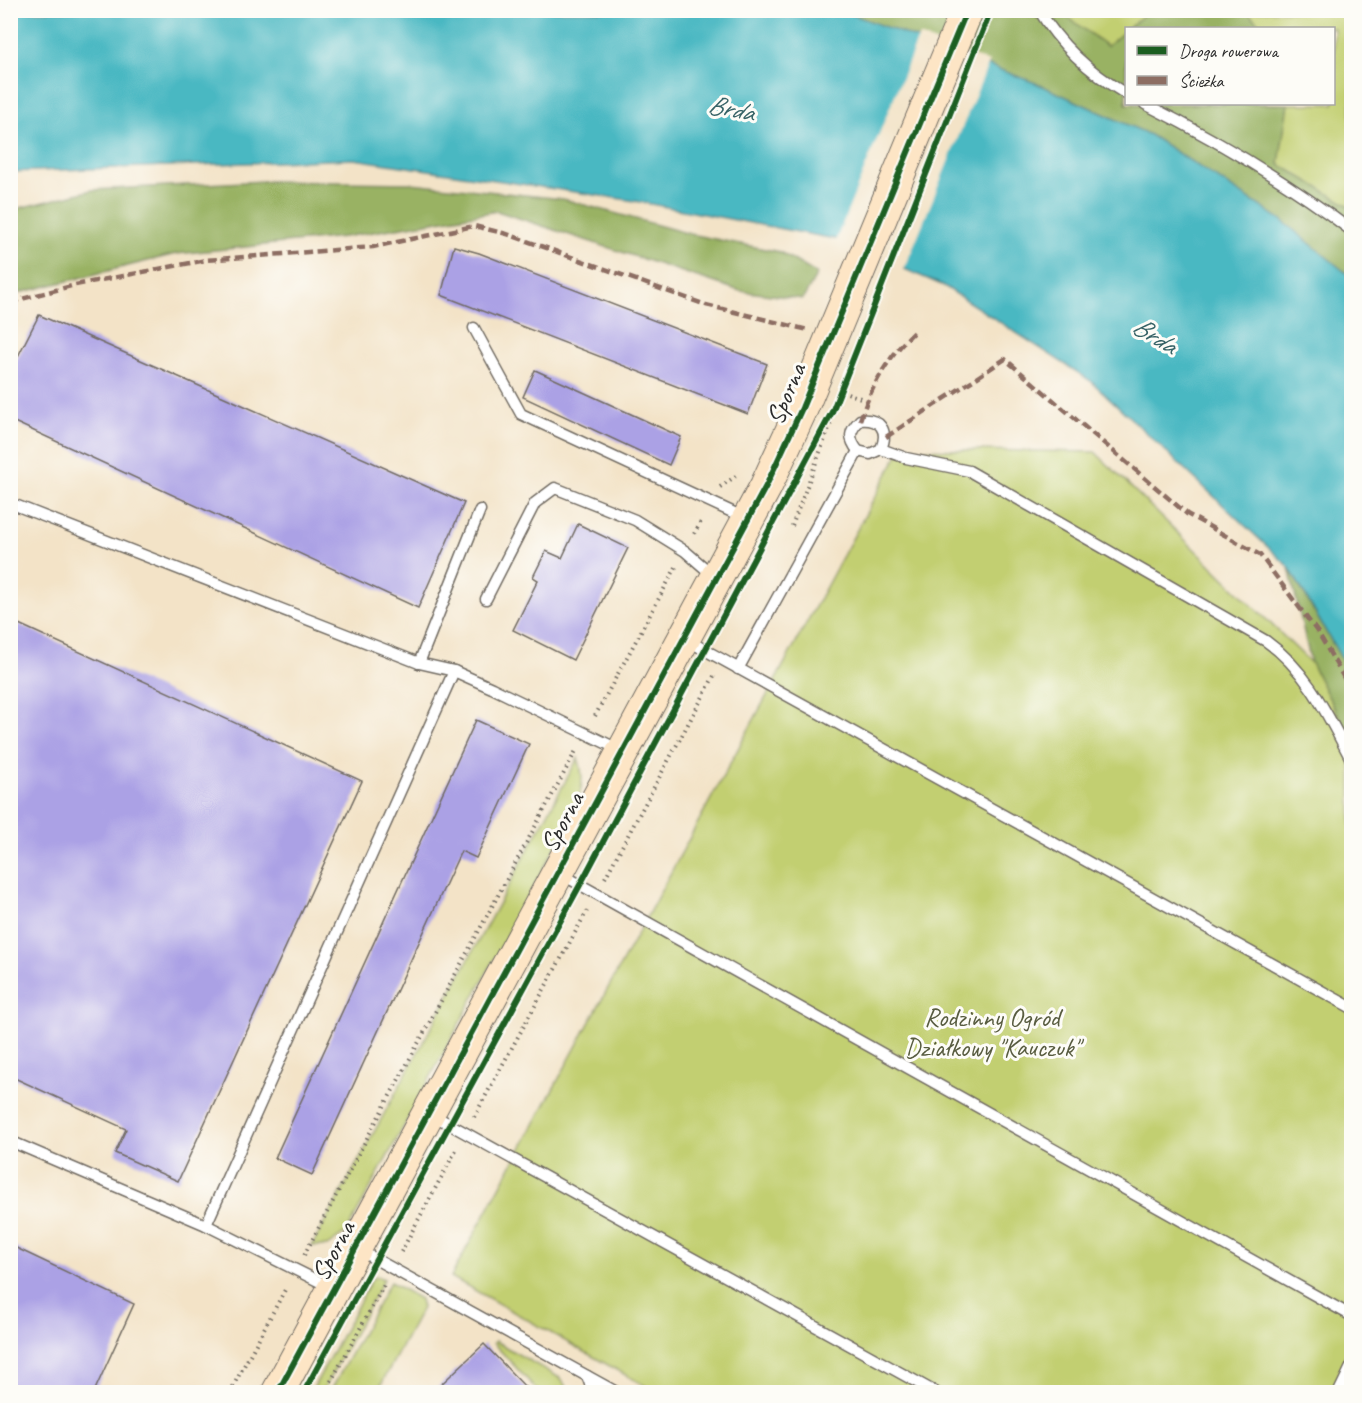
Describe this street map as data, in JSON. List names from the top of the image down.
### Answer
{
  "streets": {
    "street": ["Sporna"]
  },
  "water": ["Brda"],
  "parks": ["Rodzinny Ogród Działkowy \"Kauczuk\""],
  "legend": ["Droga rowerowa", "Ścieżka"]
}
